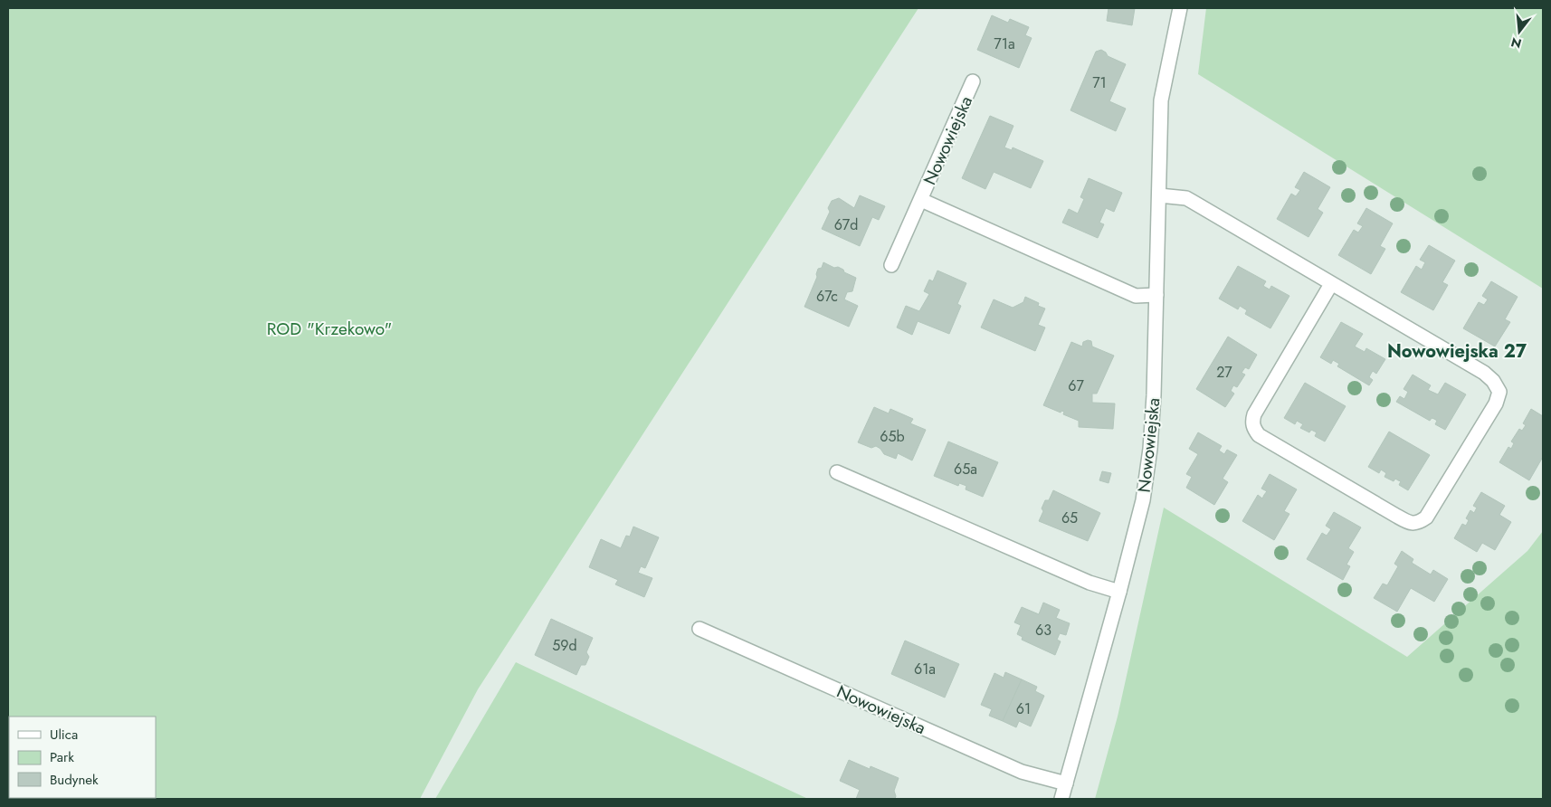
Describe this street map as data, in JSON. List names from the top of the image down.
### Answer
{
  "streets": {
    "street": ["Nowowiejska"]
  },
  "districts": ["Nowowiejska 27"],
  "parks": ["ROD \"Krzekowo\""],
  "house_numbers": [
    "71a",
    "71",
    "67d",
    "67c",
    "27",
    "67",
    "65b",
    "65a",
    "65",
    "63",
    "59d",
    "61a",
    "61"
  ],
  "legend": ["Ulica", "Park", "Budynek"],
  "north": "bottom"
}
